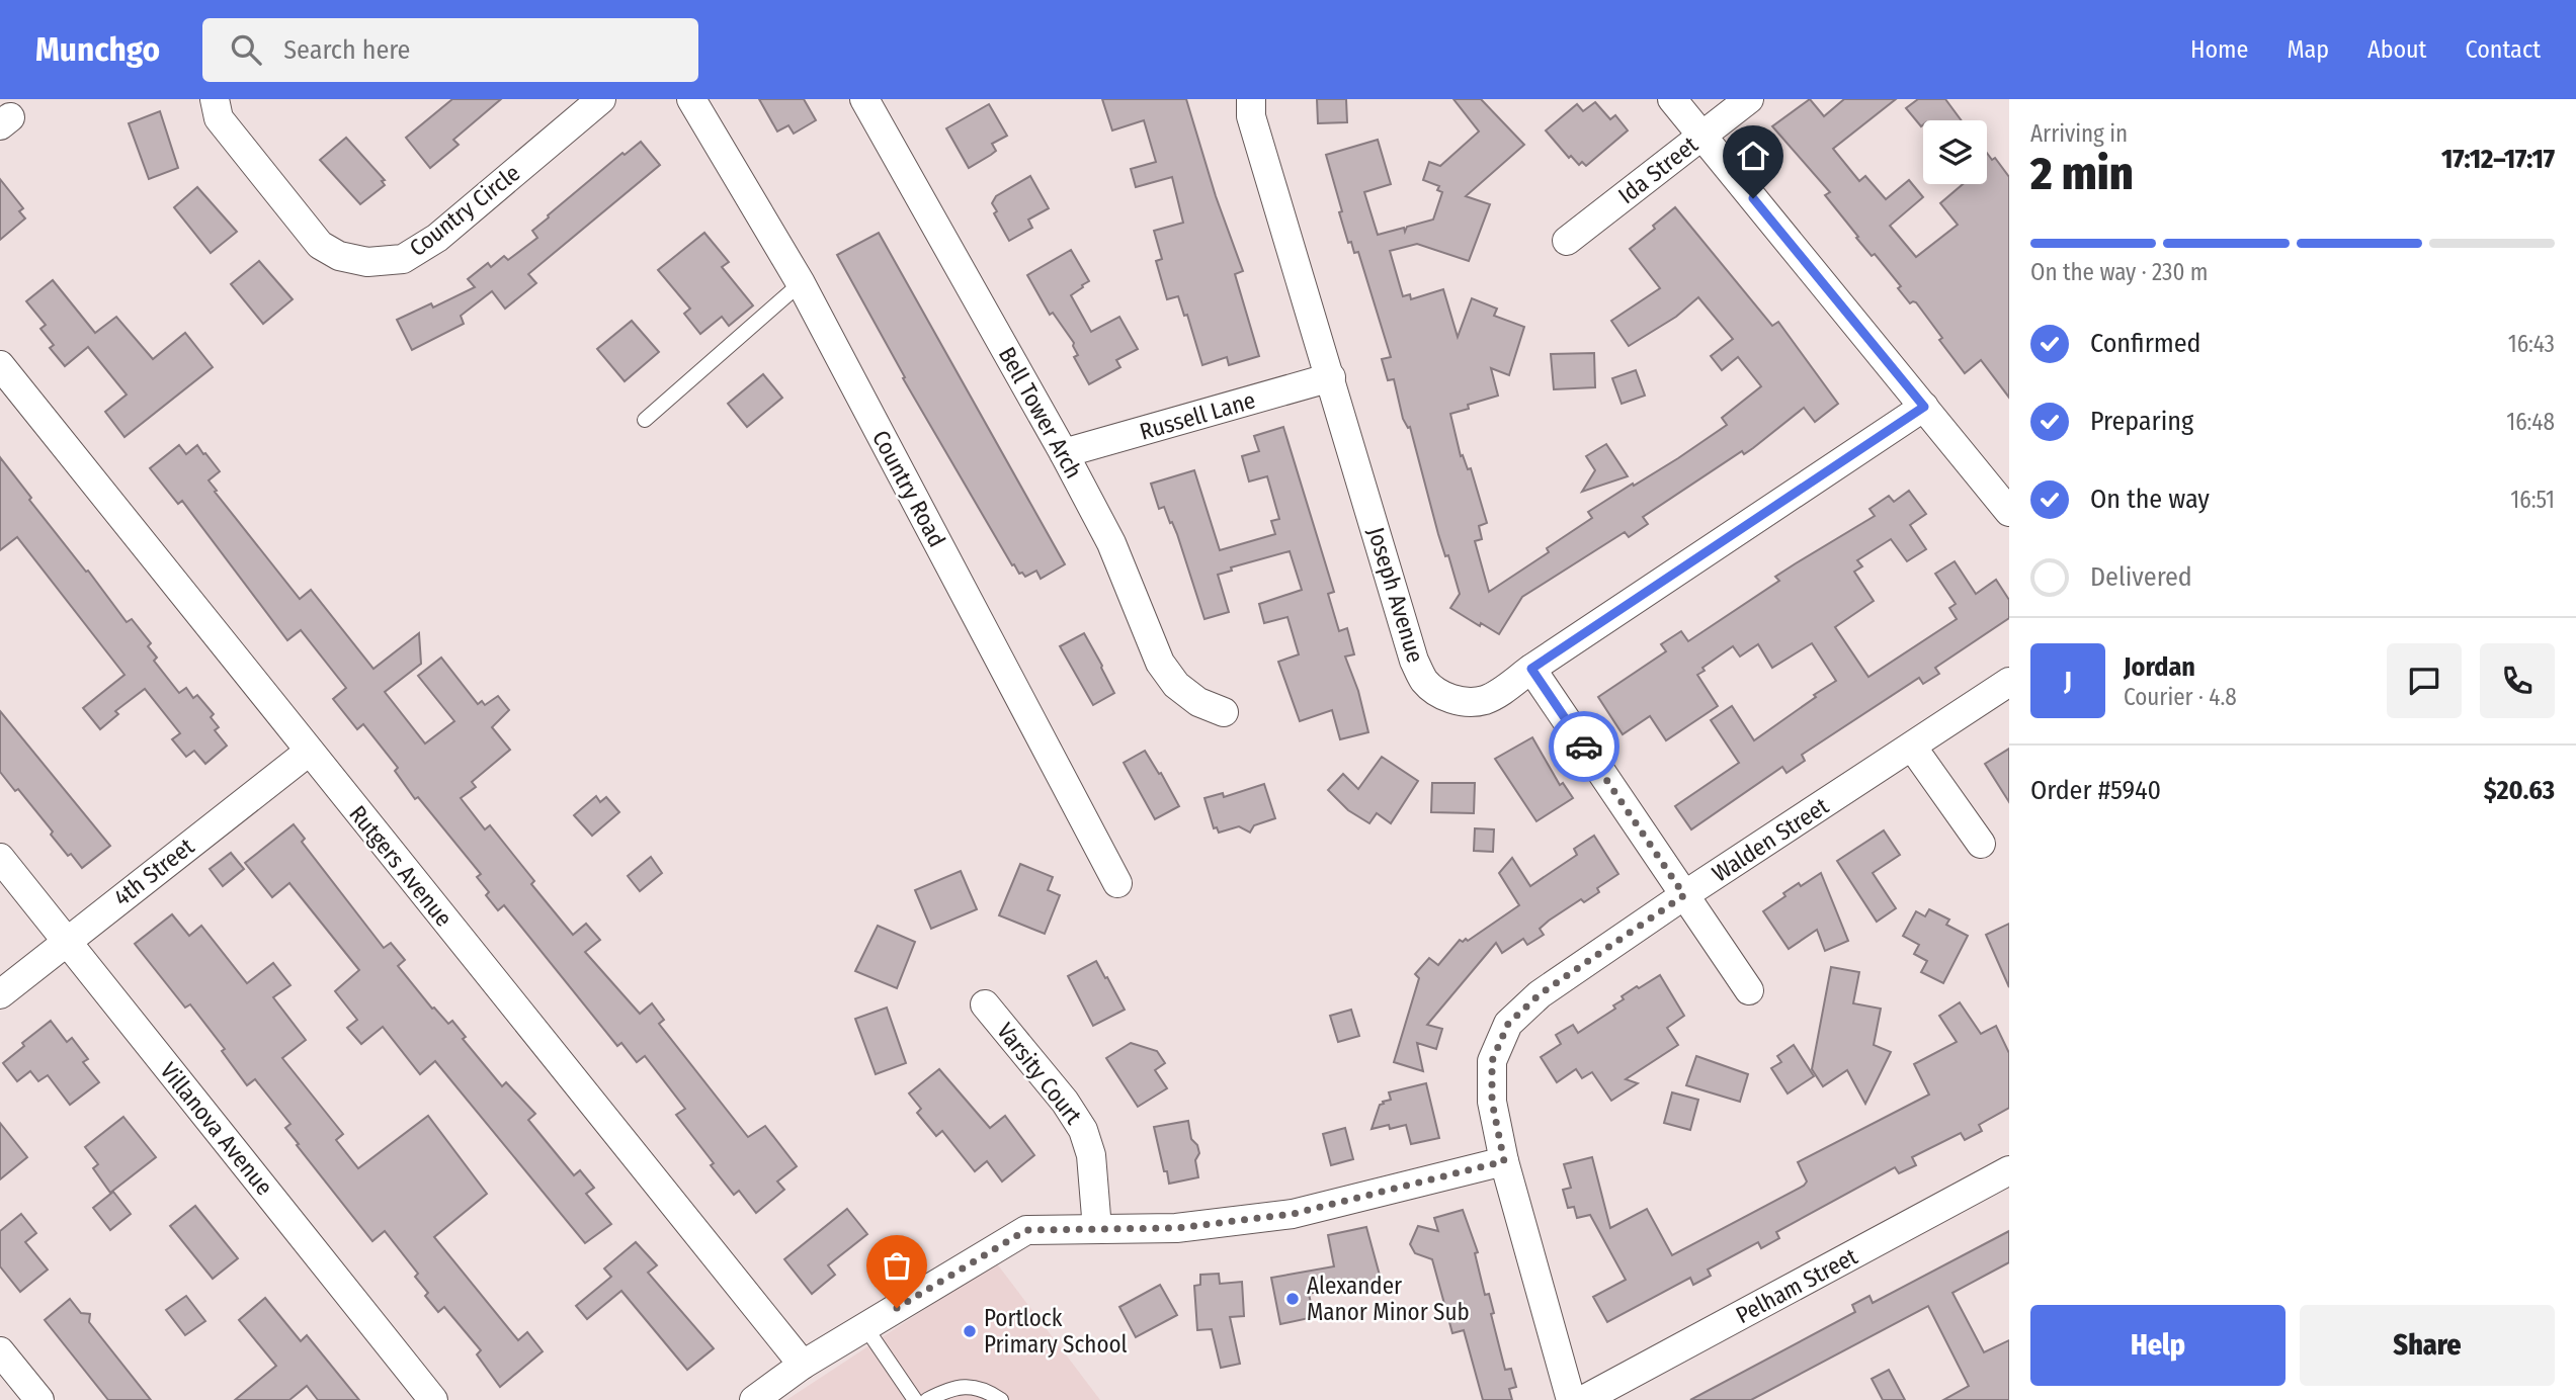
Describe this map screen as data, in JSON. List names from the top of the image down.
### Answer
{
  "streets": {
    "street": [
      "Ida Street",
      "Country Circle",
      "Bell Tower Arch",
      "Russell Lane",
      "Country Road",
      "Joseph Avenue",
      "Walden Street",
      "Rutgers Avenue",
      "4th Street",
      "Varsity Court",
      "Villanova Avenue",
      "Pelham Street"
    ]
  },
  "crossings": [
    ["Bell Tower Arch", "Russell Lane"],
    ["Russell Lane", "Joseph Avenue"],
    ["Rutgers Avenue", "4th Street"],
    ["4th Street", "Villanova Avenue"]
  ],
  "places": ["Alexander Manor Minor Sub", "Portlock Primary School"],
  "page": {
    "header": "Munchgo",
    "search": "Search here",
    "nav": [
      "Home",
      "Map",
      "About",
      "Contact"
    ],
    "heading": ["2 min", "Arriving in", "17:12–17:17"],
    "panel": [
      "Jordan",
      "Courier · 4.8",
      "Order #5940",
      "$20.63"
    ],
    "bar": "On the way · 230 m",
    "list": [
      ["Confirmed", "16:43"],
      ["Preparing", "16:48"],
      ["On the way", "16:51"],
      "Delivered"
    ],
    "round": "J",
    "buttons": ["Help", "Share"]
  }
}
